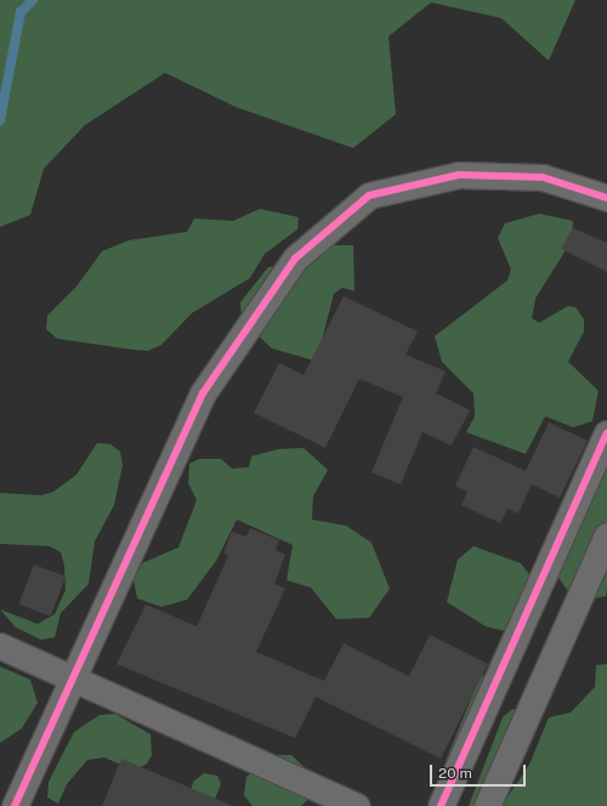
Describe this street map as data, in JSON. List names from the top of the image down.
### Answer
{
  "scale_bar": "20 m"
}
